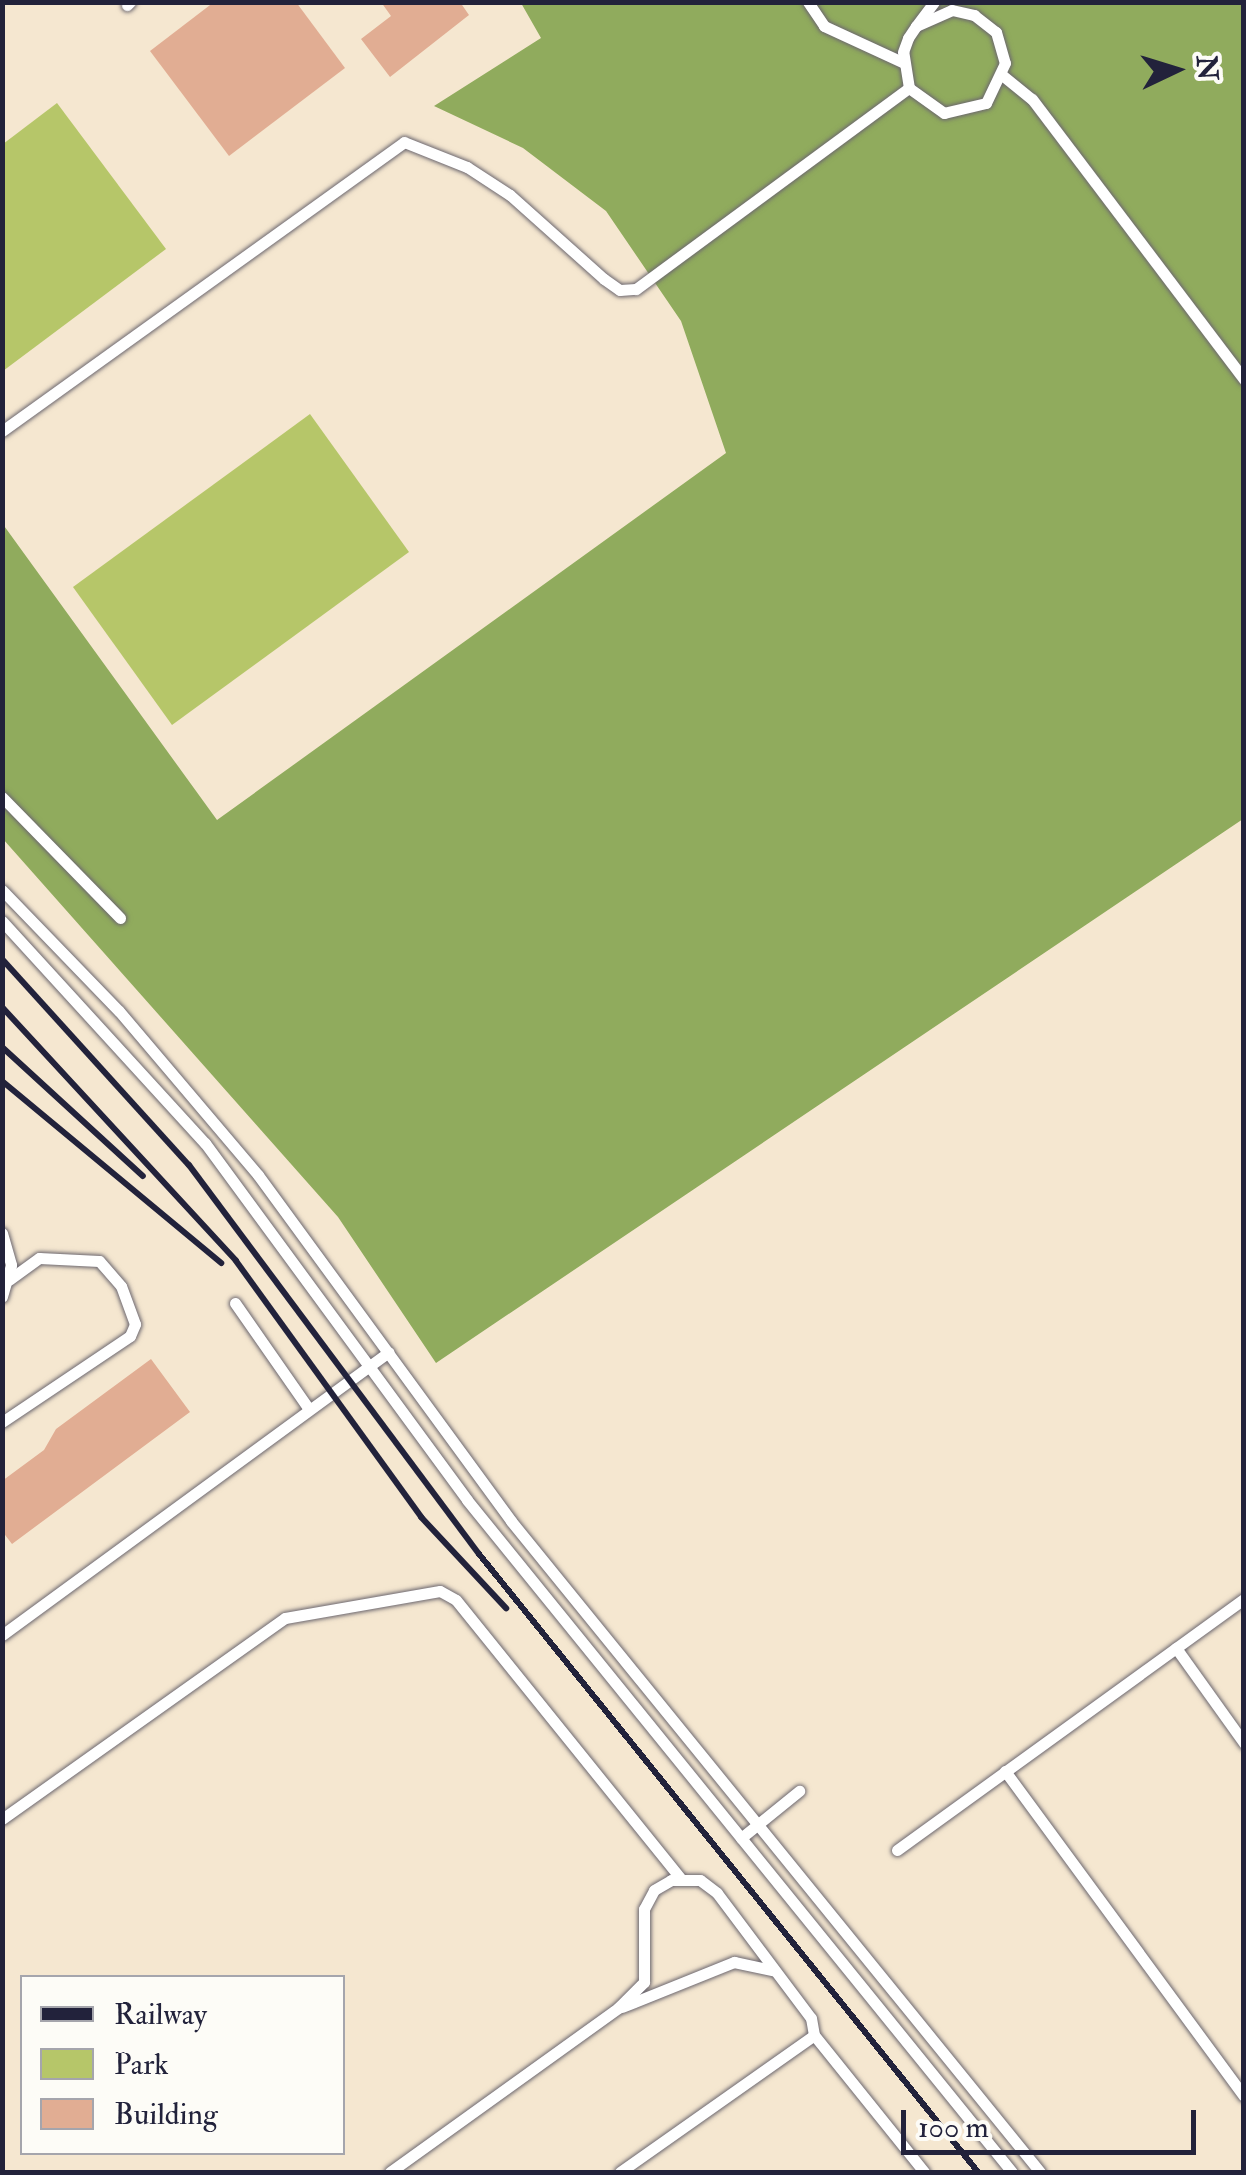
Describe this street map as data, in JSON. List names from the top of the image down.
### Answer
{
  "legend": ["Railway", "Park", "Building"],
  "scale_bar": "100 m",
  "north": "right"
}
